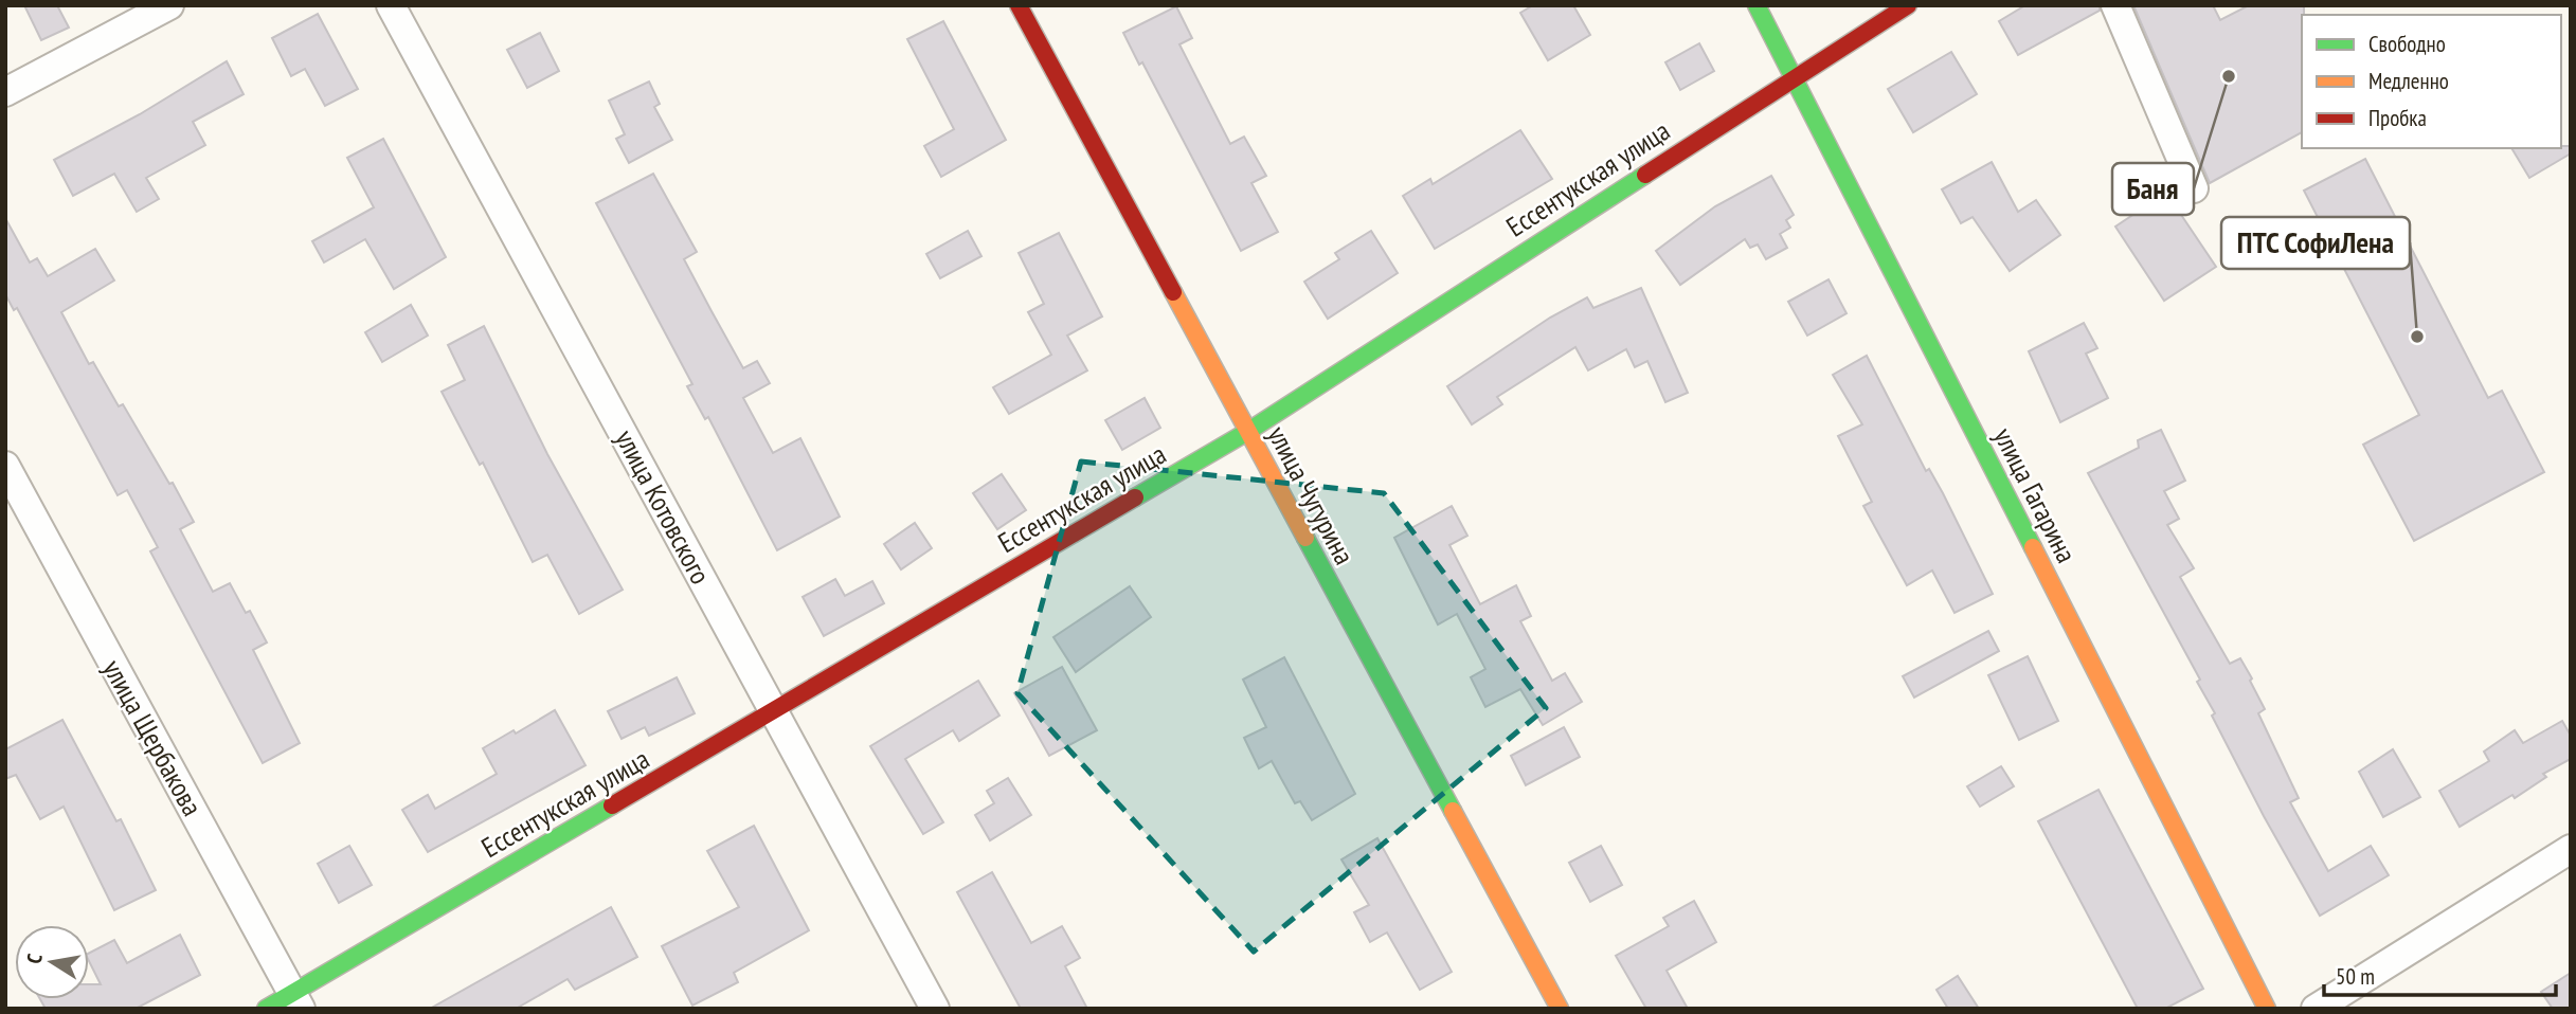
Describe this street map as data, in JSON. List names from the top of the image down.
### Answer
{
  "streets": {
    "street": [
      "Ессентукская улица",
      "улица Чугурина",
      "улица Гагарина",
      "улица Котовского",
      "улица Щербакова"
    ]
  },
  "crossings": [
    ["Ессентукская улица", "улица Чугурина"],
    ["Ессентукская улица", "улица Гагарина"],
    ["Ессентукская улица", "улица Котовского"],
    ["Ессентукская улица", "улица Щербакова"]
  ],
  "places": ["Баня", "ПТС СофиЛена"],
  "legend": ["Свободно", "Медленно", "Пробка"],
  "scale_bar": "50 m",
  "north": "left"
}
